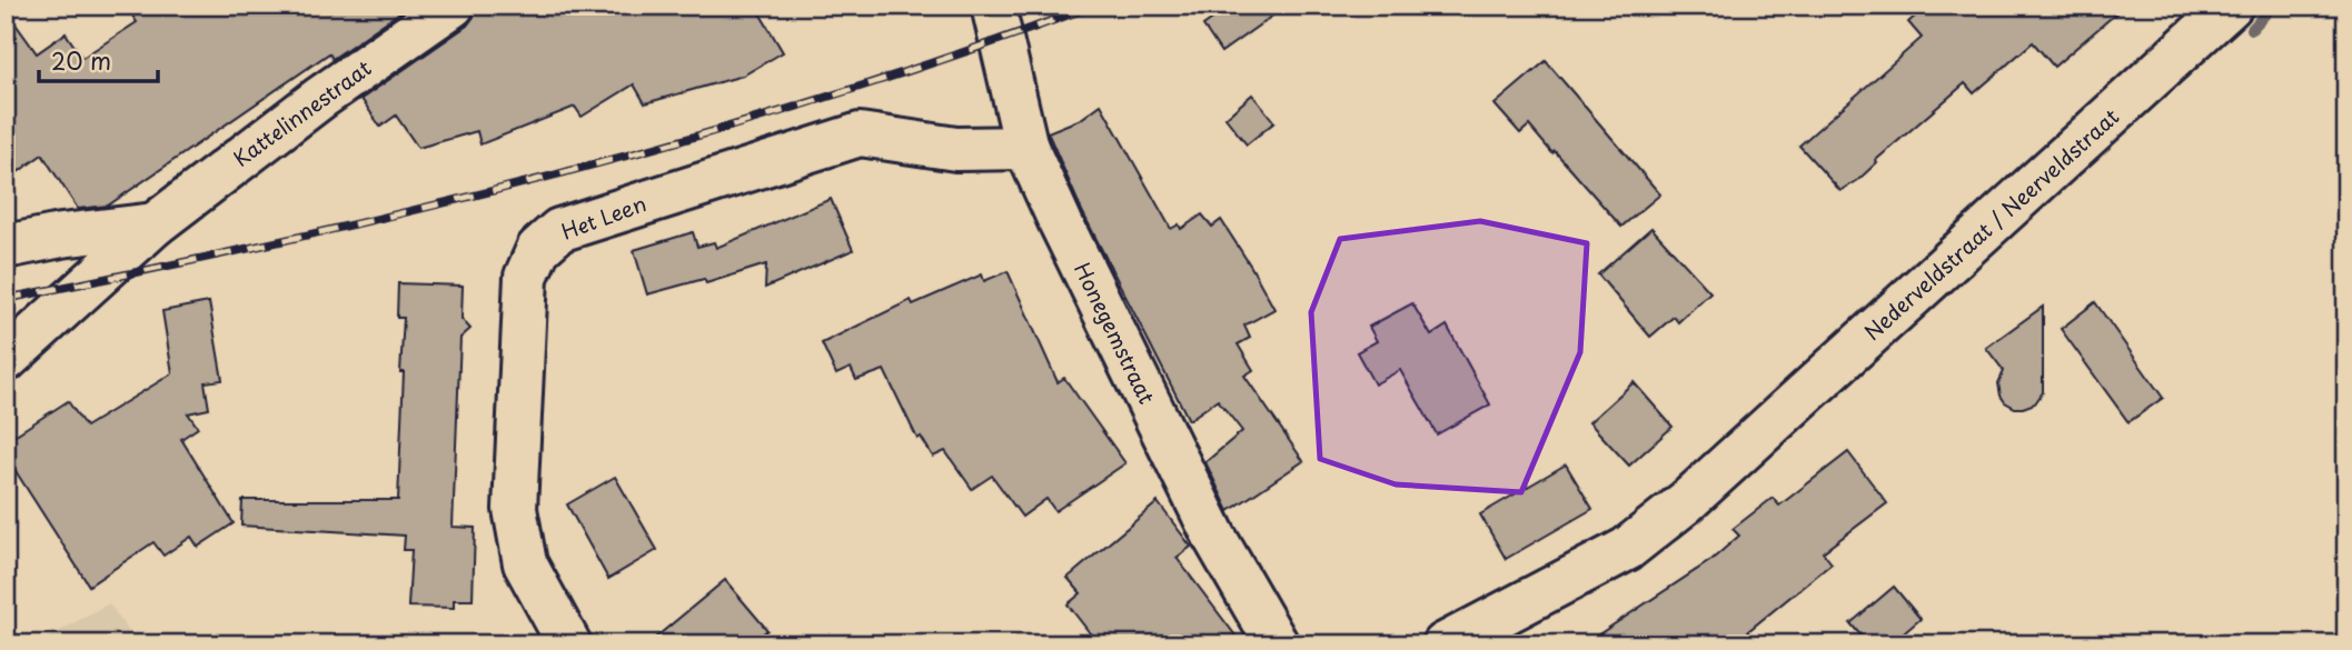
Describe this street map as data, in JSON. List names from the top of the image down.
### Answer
{
  "streets": {
    "street": [
      "Kattelinnestraat",
      "Het Leen",
      "Nederveldstraat / Neerveldstraat",
      "Honegemstraat"
    ]
  },
  "crossings": [
    ["Het Leen", "Honegemstraat"]
  ],
  "scale_bar": "20 m"
}
